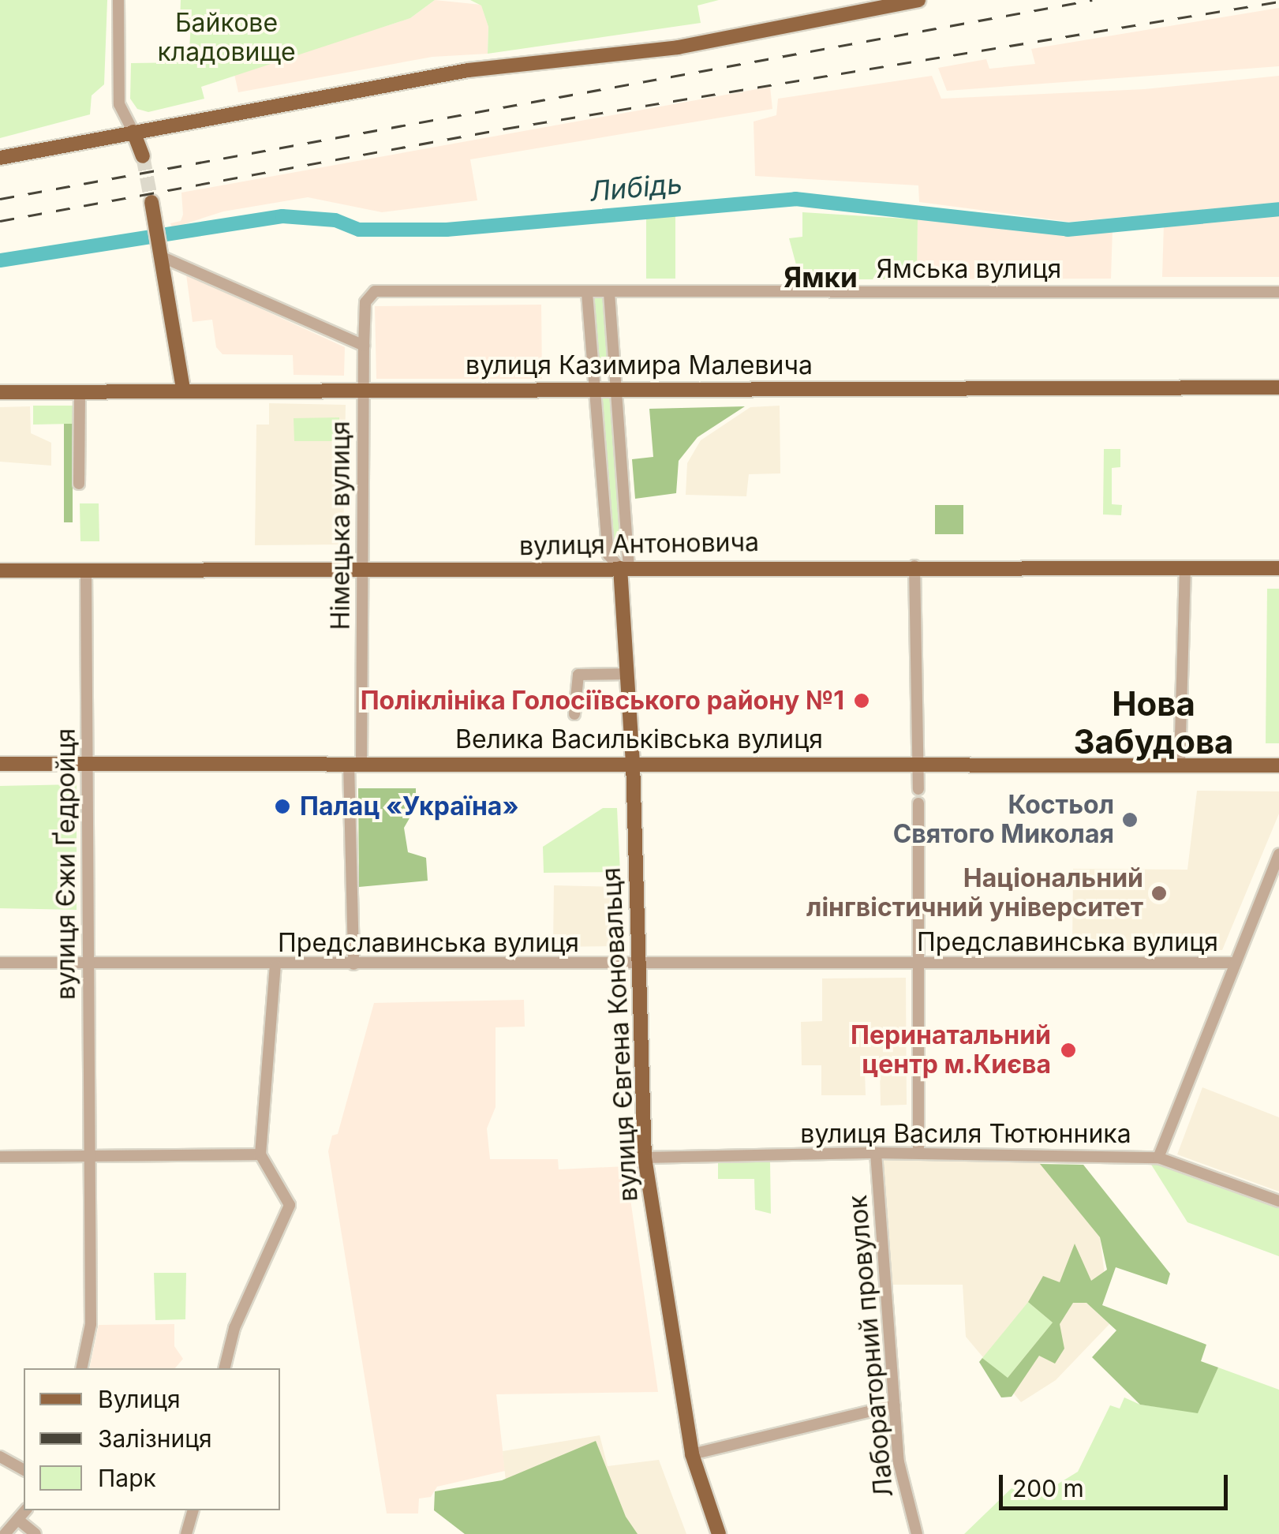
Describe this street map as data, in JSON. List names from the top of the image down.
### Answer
{
  "streets": {
    "main road": [
      "вулиця Казимира Малевича",
      "вулиця Антоновича",
      "Велика Васильківська вулиця",
      "вулиця Євгена Коновальця"
    ],
    "street": [
      "Ямська вулиця",
      "Німецька вулиця",
      "вулиця Єжи Ґедройця",
      "Предславинська вулиця",
      "вулиця Василя Тютюнника",
      "Лабораторний провулок"
    ]
  },
  "crossings": [
    ["Ямська вулиця", "Німецька вулиця"],
    ["вулиця Казимира Малевича", "Німецька вулиця"],
    ["Німецька вулиця", "вулиця Антоновича"],
    ["Німецька вулиця", "Велика Васильківська вулиця"],
    ["Німецька вулиця", "Предславинська вулиця"],
    ["вулиця Антоновича", "вулиця Єжи Ґедройця"],
    ["вулиця Антоновича", "вулиця Євгена Коновальця"],
    ["Велика Васильківська вулиця", "вулиця Єжи Ґедройця"],
    ["Велика Васильківська вулиця", "вулиця Євгена Коновальця"],
    ["вулиця Єжи Ґедройця", "Предславинська вулиця"],
    ["Предславинська вулиця", "вулиця Євгена Коновальця"],
    ["вулиця Євгена Коновальця", "вулиця Василя Тютюнника"],
    ["вулиця Василя Тютюнника", "Лабораторний провулок"]
  ],
  "districts": ["Ямки", "Нова Забудова"],
  "water": ["Либідь"],
  "parks": ["Байкове кладовище"],
  "places": [
    "Поліклініка Голосіївського району №1",
    "Палац «Україна»",
    "Костьол Святого Миколая",
    "Національний лінгвістичний університет",
    "Перинатальний центр м.Києва"
  ],
  "legend": ["Вулиця", "Залізниця", "Парк"],
  "scale_bar": "200 m"
}
